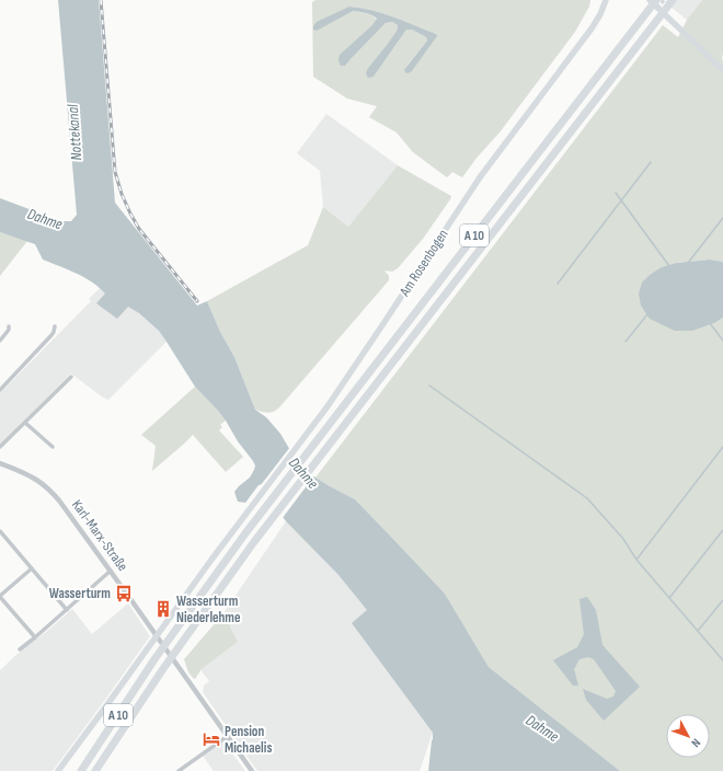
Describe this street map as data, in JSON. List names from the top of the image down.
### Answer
{
  "streets": {
    "highway": ["A 10"],
    "main road": ["Am Rosenbogen"],
    "street": ["Karl-Marx-Straße"]
  },
  "water": ["Nottekanal", "Dahme"],
  "places": {
    "bus stop": ["Wasserturm"],
    "building": ["Wasserturm Niederlehme"],
    "hotel": ["Pension Michaelis"]
  },
  "north": "bottom right"
}
